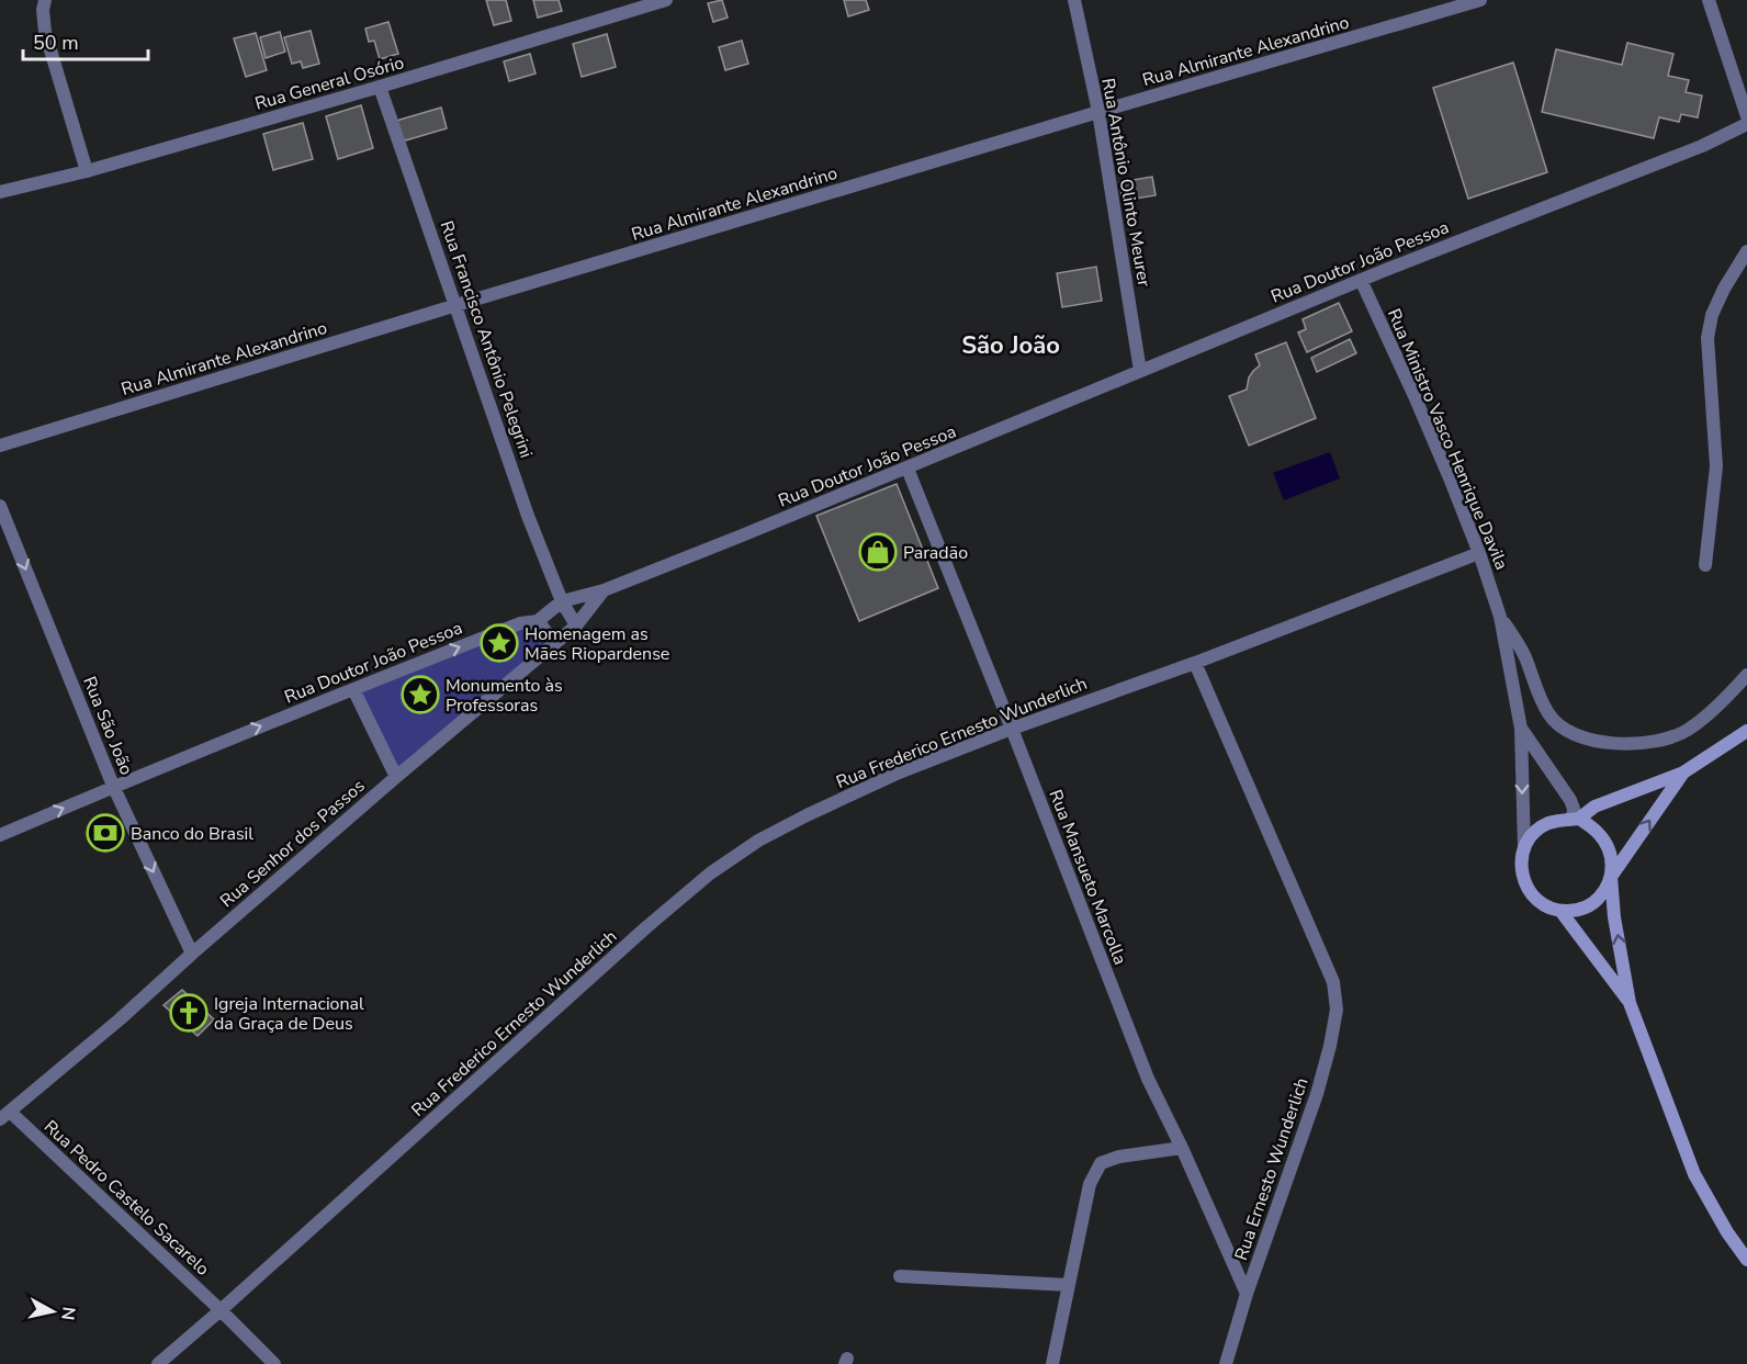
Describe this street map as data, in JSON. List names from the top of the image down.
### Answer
{
  "streets": {
    "street": [
      "Rua Almirante Alexandrino",
      "Rua General Osório",
      "Rua Antônio Olinto Meurer",
      "Rua Doutor João Pessoa",
      "Rua Francisco Antônio Pelegrini",
      "Rua Ministro Vasco Henrique Davila",
      "Rua São João",
      "Rua Frederico Ernesto Wunderlich",
      "Rua Senhor dos Passos",
      "Rua Mansueto Marcolla",
      "Rua Ernesto Wunderlich",
      "Rua Pedro Castelo Sacarelo"
    ]
  },
  "crossings": [
    ["Rua Almirante Alexandrino", "Rua Antônio Olinto Meurer"],
    ["Rua Almirante Alexandrino", "Rua Francisco Antônio Pelegrini"],
    ["Rua General Osório", "Rua Francisco Antônio Pelegrini"],
    ["Rua Antônio Olinto Meurer", "Rua Doutor João Pessoa"],
    ["Rua Doutor João Pessoa", "Rua Francisco Antônio Pelegrini"],
    ["Rua Doutor João Pessoa", "Rua Ministro Vasco Henrique Davila"],
    ["Rua Doutor João Pessoa", "Rua São João"],
    ["Rua Doutor João Pessoa", "Rua Senhor dos Passos"],
    ["Rua Doutor João Pessoa", "Rua Mansueto Marcolla"],
    ["Rua Francisco Antônio Pelegrini", "Rua Senhor dos Passos"],
    ["Rua Ministro Vasco Henrique Davila", "Rua Frederico Ernesto Wunderlich"],
    ["Rua São João", "Rua Senhor dos Passos"],
    ["Rua Frederico Ernesto Wunderlich", "Rua Mansueto Marcolla"],
    ["Rua Frederico Ernesto Wunderlich", "Rua Ernesto Wunderlich"],
    ["Rua Frederico Ernesto Wunderlich", "Rua Pedro Castelo Sacarelo"],
    ["Rua Senhor dos Passos", "Rua Pedro Castelo Sacarelo"],
    ["Rua Mansueto Marcolla", "Rua Ernesto Wunderlich"]
  ],
  "one_way": ["Rua São João"],
  "districts": ["São João"],
  "places": {
    "shop": ["Paradão"],
    "place": ["Homenagem as Mães Riopardense", "Monumento às Professoras"],
    "bank": ["Banco do Brasil"],
    "church": ["Igreja Internacional da Graça de Deus"]
  },
  "scale_bar": "50 m",
  "north": "right"
}
